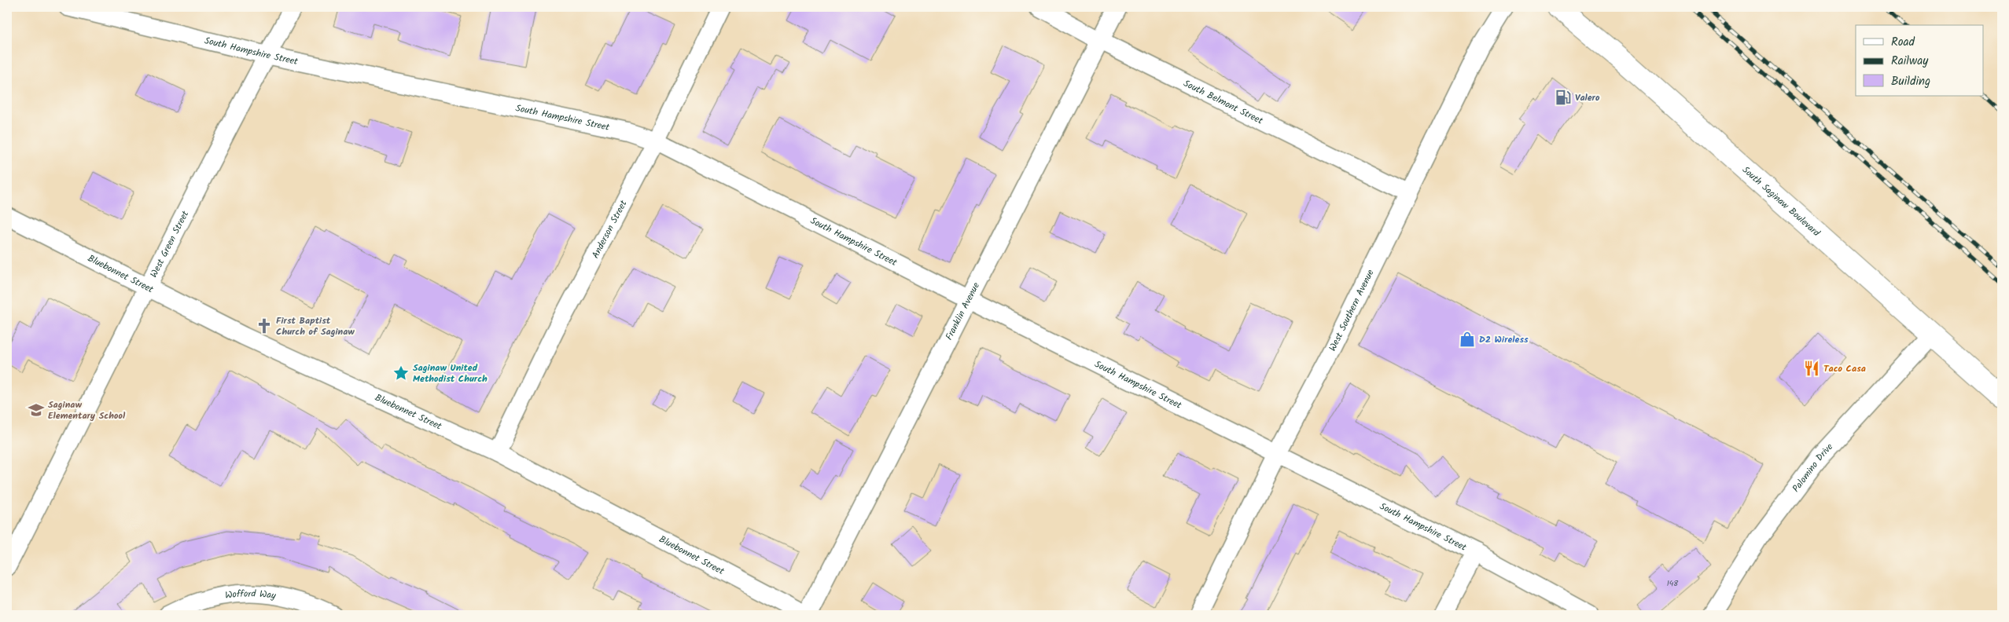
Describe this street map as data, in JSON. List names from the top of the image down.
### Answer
{
  "streets": {
    "main road": ["South Saginaw Boulevard"],
    "street": [
      "South Hampshire Street",
      "South Belmont Street",
      "Anderson Street",
      "West Green Street",
      "Bluebonnet Street",
      "Franklin Avenue",
      "West Southern Avenue",
      "Palomino Drive",
      "Wofford Way"
    ]
  },
  "crossings": [
    ["South Hampshire Street", "Anderson Street"],
    ["South Hampshire Street", "West Green Street"],
    ["South Hampshire Street", "Franklin Avenue"],
    ["South Hampshire Street", "West Southern Avenue"],
    ["South Belmont Street", "Franklin Avenue"],
    ["South Belmont Street", "West Southern Avenue"],
    ["South Saginaw Boulevard", "Palomino Drive"],
    ["Anderson Street", "Bluebonnet Street"],
    ["West Green Street", "Bluebonnet Street"],
    ["Bluebonnet Street", "Franklin Avenue"]
  ],
  "places": {
    "fuel station": ["Valero"],
    "church": ["First Baptist Church of Saginaw"],
    "shop": ["D2 Wireless"],
    "restaurant": ["Taco Casa"],
    "place": ["Saginaw United Methodist Church"],
    "school or university": ["Saginaw Elementary School"]
  },
  "house_numbers": ["148"],
  "legend": ["Road", "Railway", "Building"]
}
